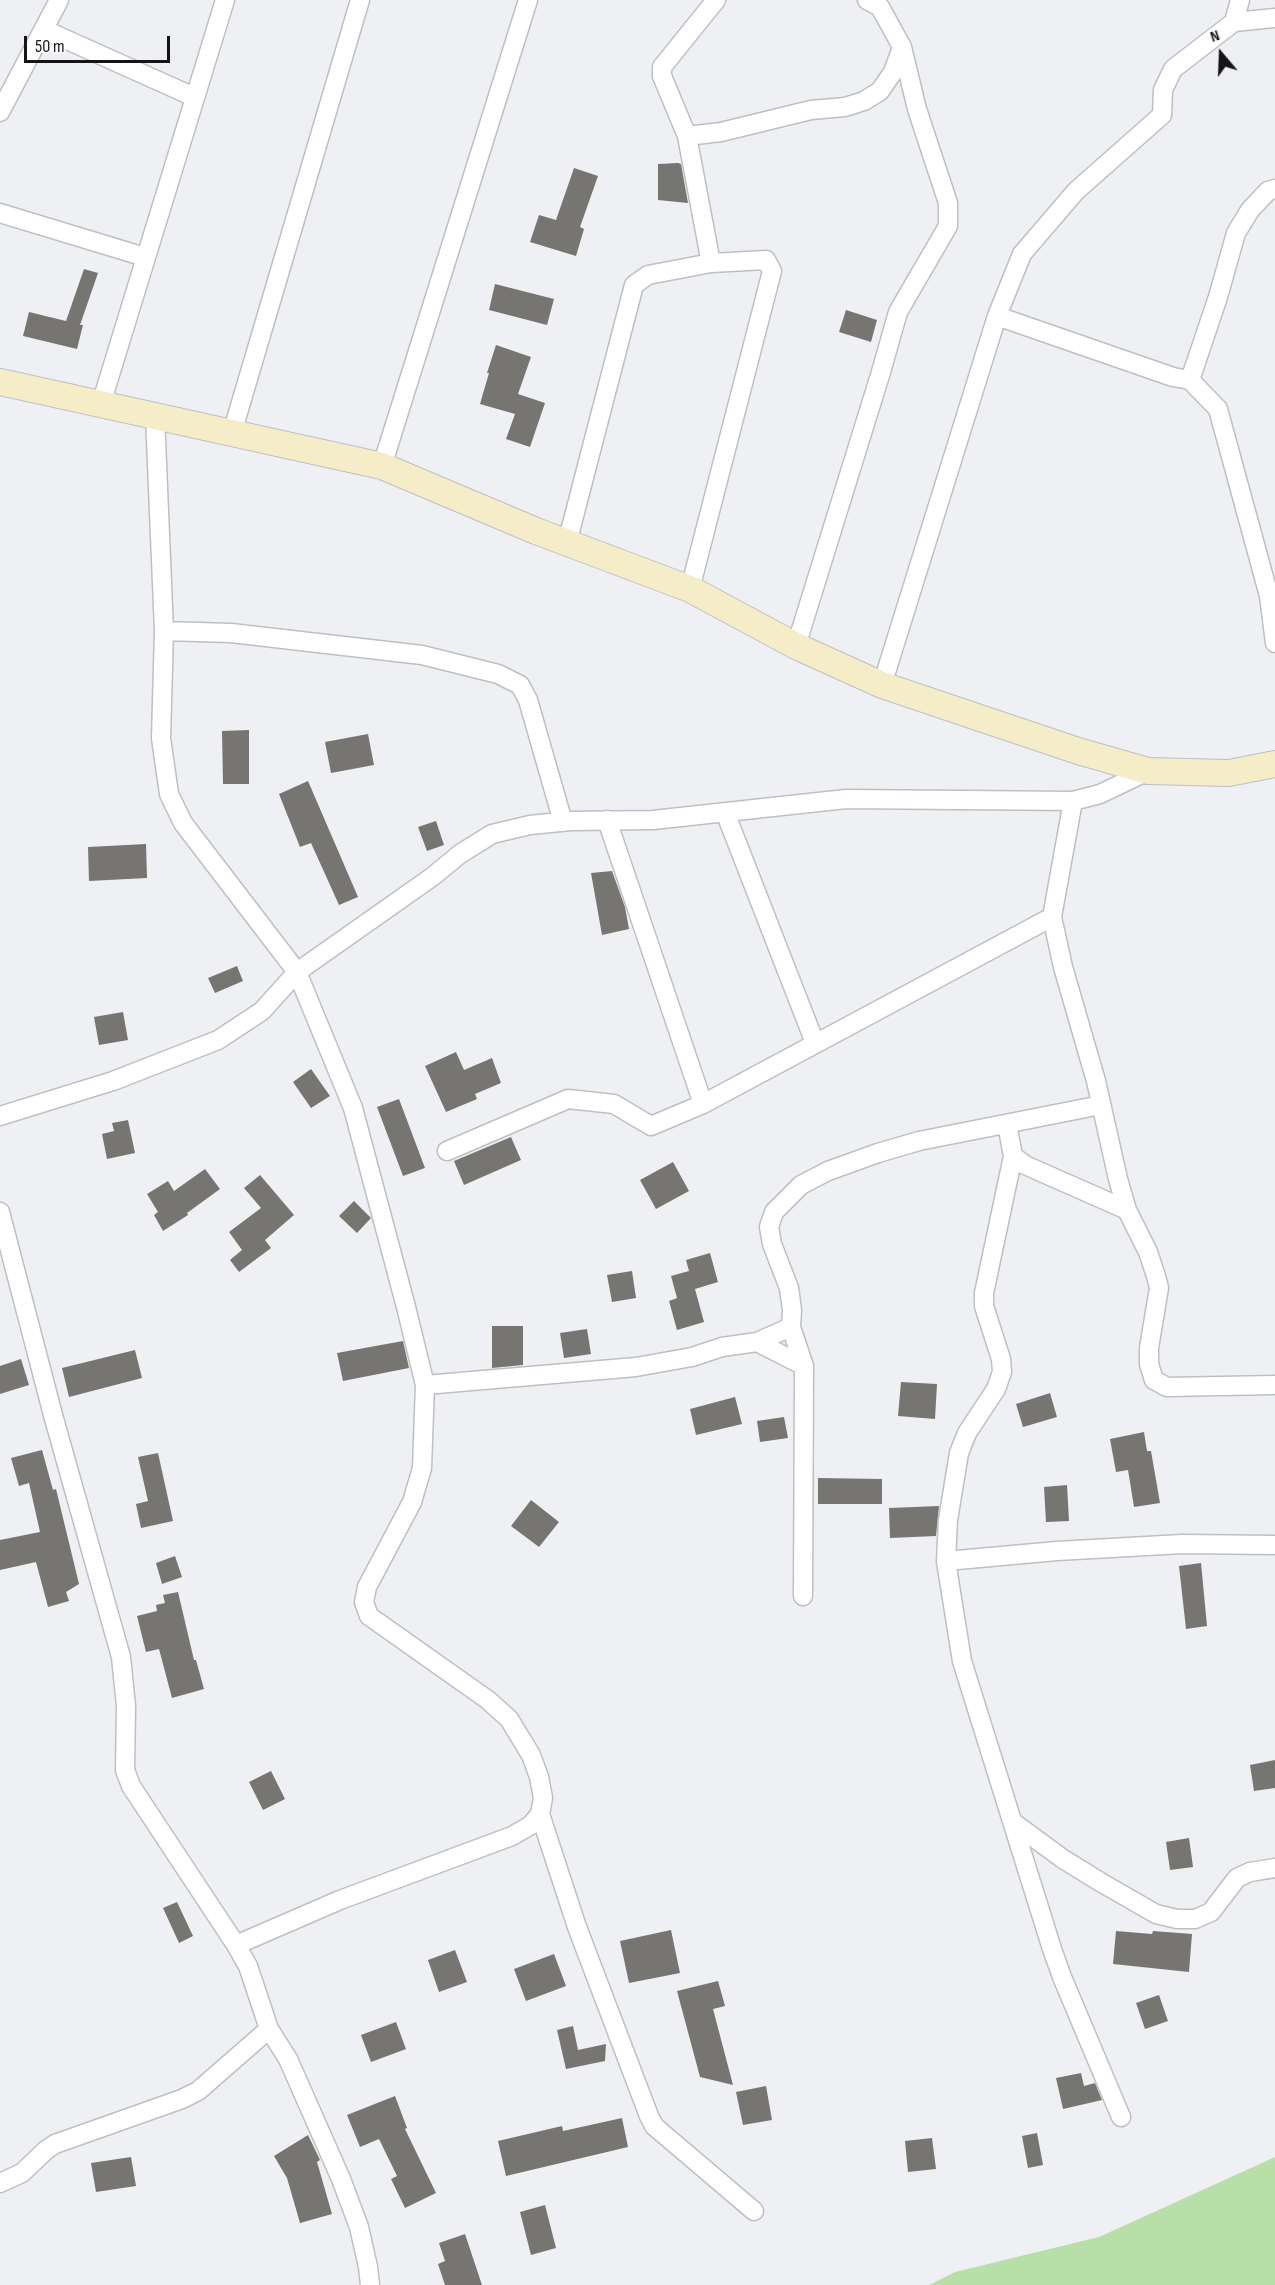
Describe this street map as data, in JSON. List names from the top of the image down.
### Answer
{
  "scale_bar": "50 m",
  "north": "top"
}
